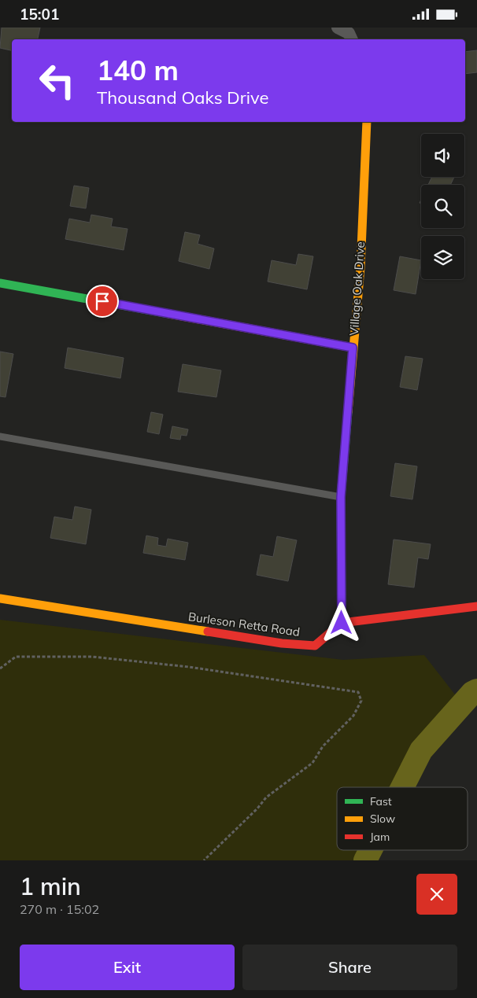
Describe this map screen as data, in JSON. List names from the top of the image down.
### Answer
{
  "streets": {
    "street": ["Village Oak Drive", "Burleson Retta Road"]
  },
  "crossings": [
    ["Village Oak Drive", "Burleson Retta Road"]
  ],
  "legend": ["Fast", "Slow", "Jam"],
  "page": {
    "status": "15:01",
    "turn": ["140 m", "Thousand Oaks Drive"],
    "heading": ["1 min", "270 m · 15:02"],
    "buttons": ["Exit", "Share"]
  }
}
